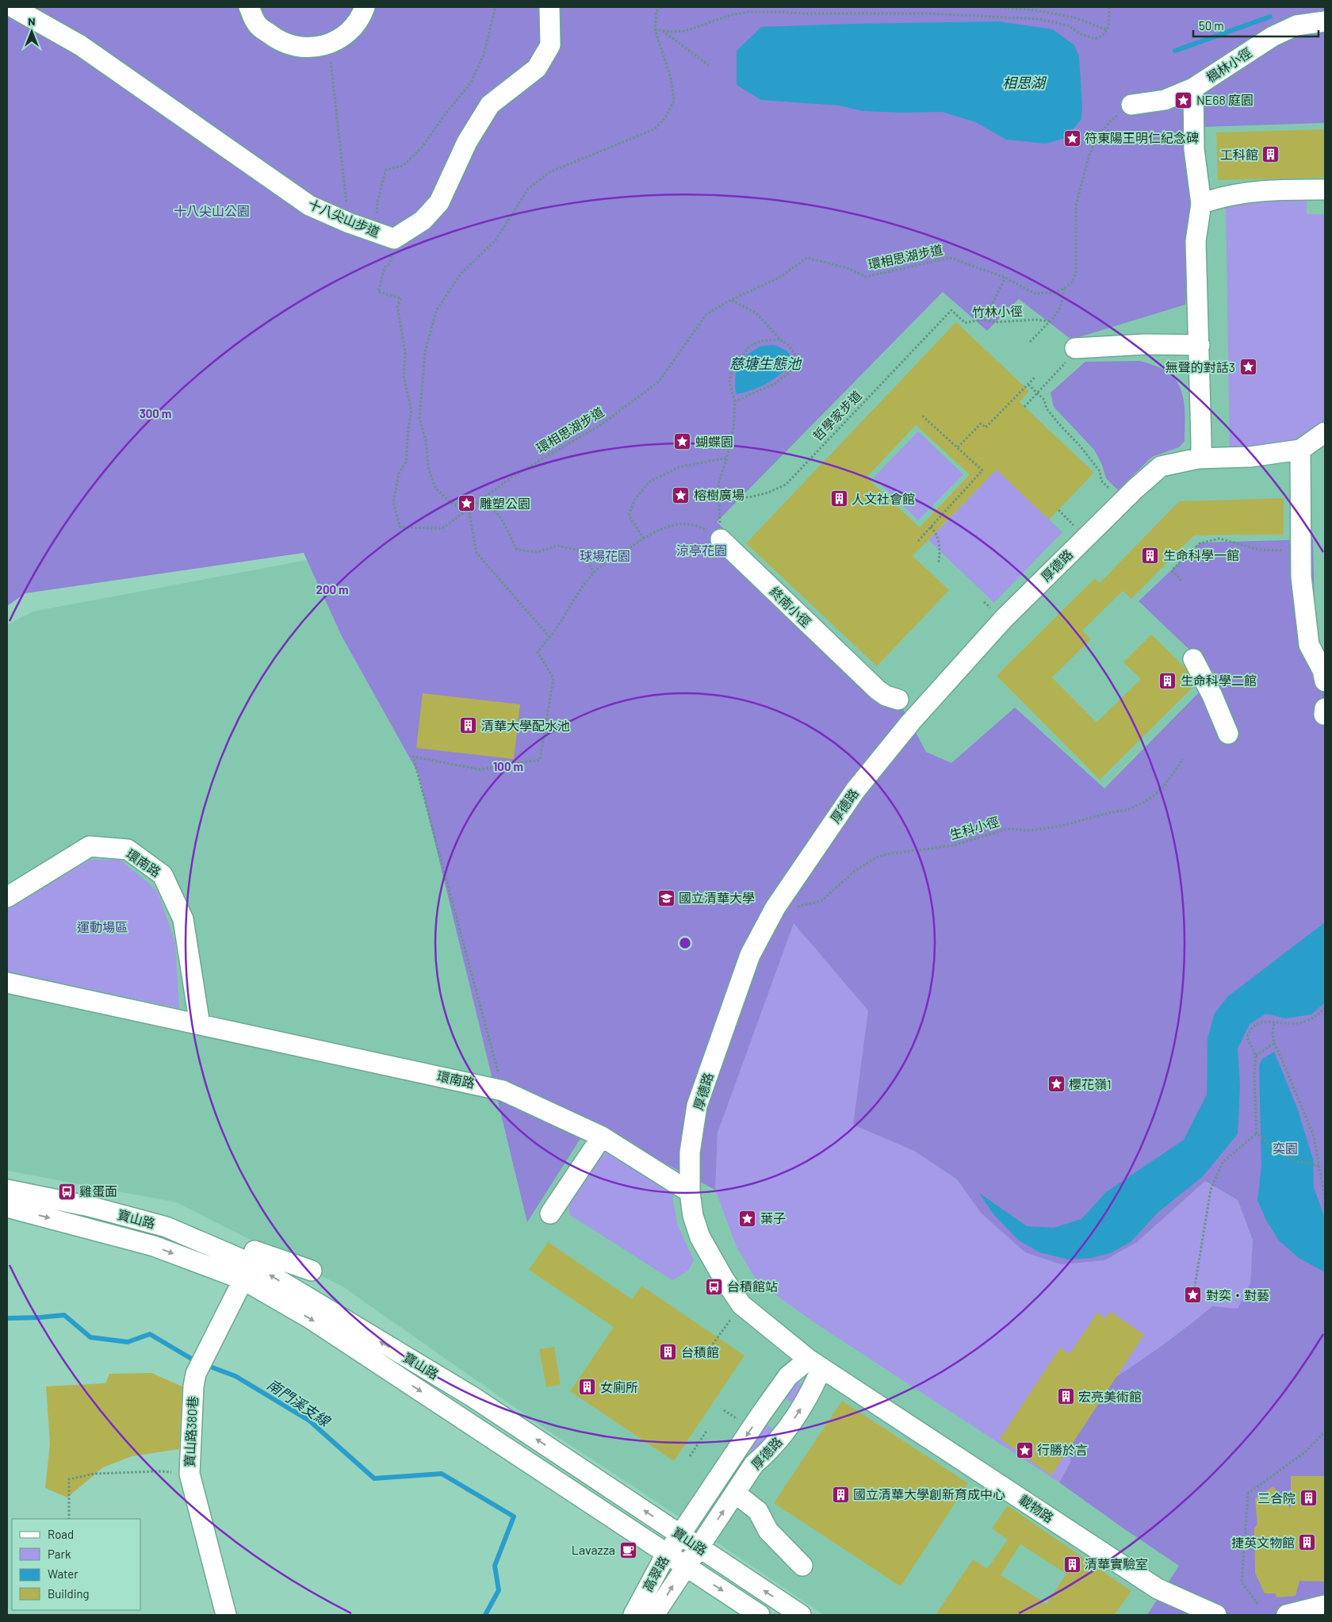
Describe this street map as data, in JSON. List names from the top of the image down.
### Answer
{
  "streets": {
    "street": [
      "楓林小徑",
      "十八尖山步道",
      "厚德路",
      "終南小徑",
      "環南路",
      "寶山路",
      "寶山路380巷",
      "載物路",
      "高翠路"
    ],
    "path": [
      "環相思湖步道",
      "竹林小徑",
      "哲學家步道",
      "生科小徑"
    ]
  },
  "crossings": [
    ["竹林小徑", "哲學家步道"],
    ["厚德路", "環南路"],
    ["厚德路", "寶山路"],
    ["厚德路", "載物路"],
    ["厚德路", "高翠路"],
    ["寶山路", "寶山路380巷"],
    ["寶山路", "高翠路"]
  ],
  "water": ["相思湖", "慈塘生態池", "南門溪支線"],
  "parks": [
    "十八尖山公園",
    "涼亭花園",
    "球場花園",
    "運動場區",
    "奕園"
  ],
  "places": {
    "place": [
      "NE68 庭園",
      "符東陽王明仁紀念碑",
      "無聲的對話3",
      "蝴蝶園",
      "榕樹廣場",
      "雕塑公園",
      "櫻花嶺1",
      "葉子",
      "對奕‧對藝",
      "行勝於言"
    ],
    "building": [
      "工科館",
      "人文社會館",
      "生命科學一館",
      "生命科學二館",
      "清華大學配水池",
      "台積館",
      "女廁所",
      "宏亮美術館",
      "國立清華大學創新育成中心",
      "三合院",
      "捷英文物館",
      "清華實驗室"
    ],
    "school or university": ["國立清華大學"],
    "bus stop": ["雞蛋面", "台積館站"],
    "cafe": ["Lavazza"]
  },
  "legend": [
    "Road",
    "Park",
    "Water",
    "Building"
  ],
  "scale_bar": "50 m",
  "north": "top",
  "rings": ["300 m", "200 m", "100 m"]
}
